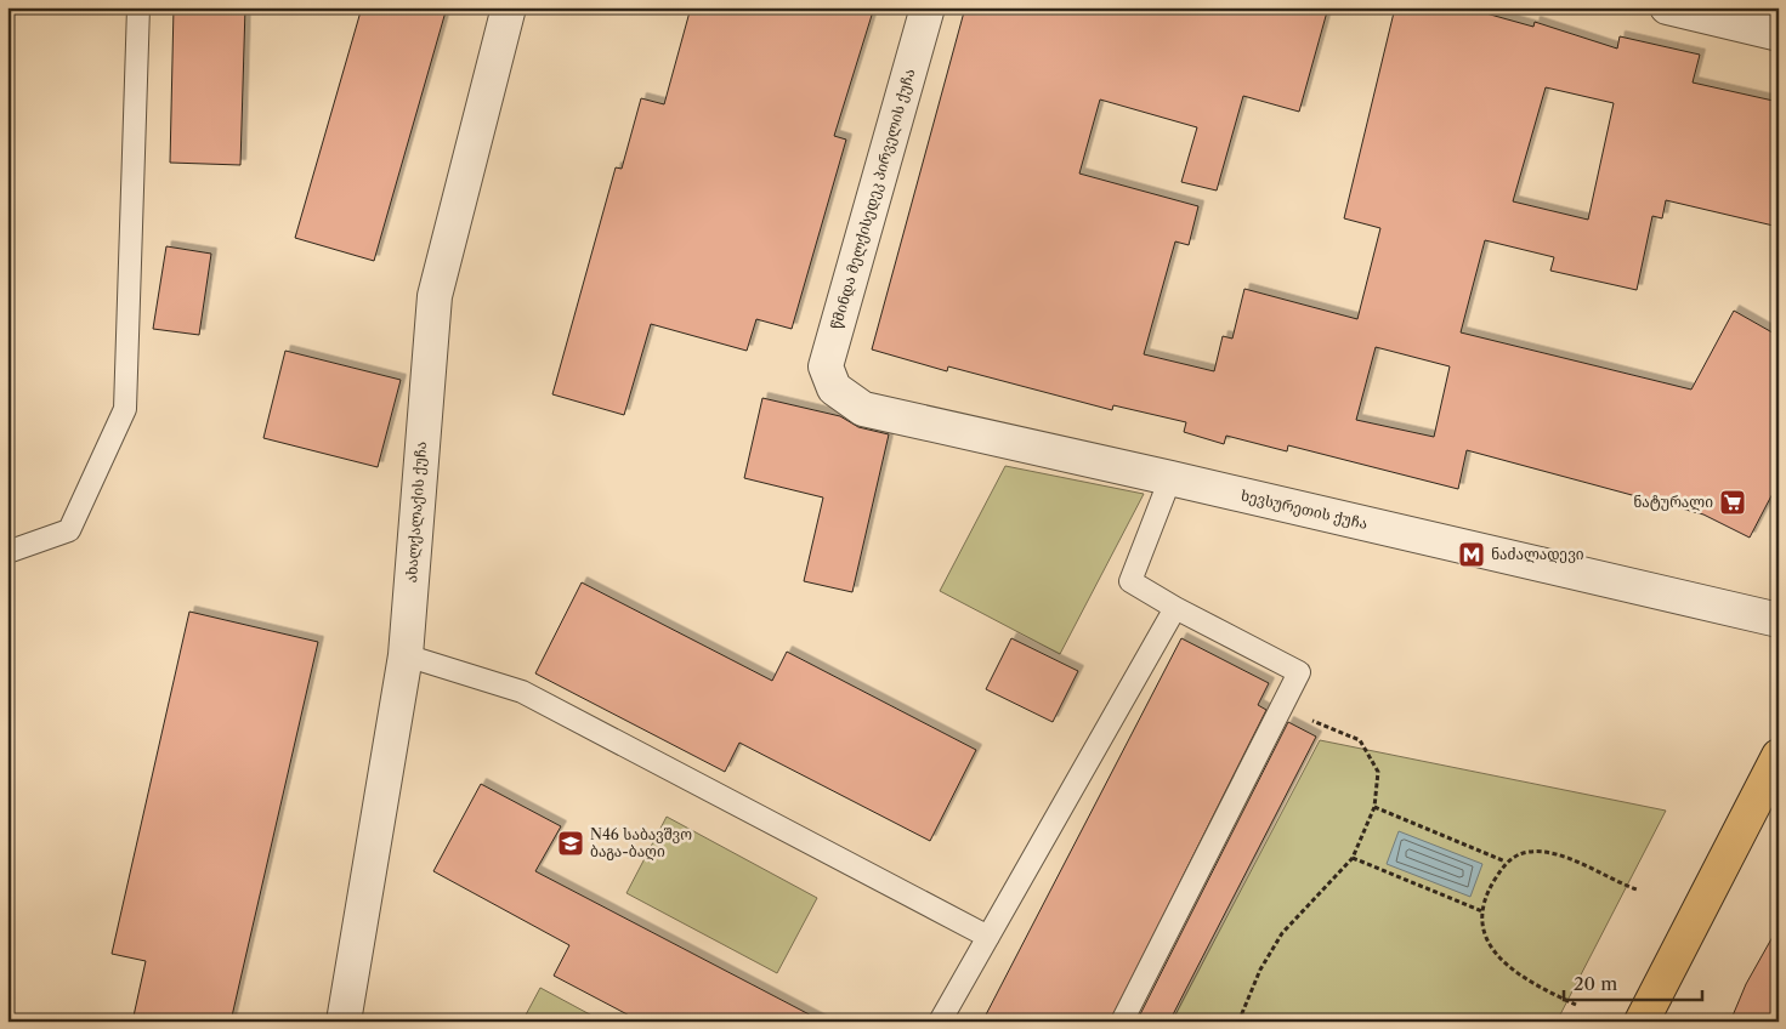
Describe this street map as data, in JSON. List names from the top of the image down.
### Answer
{
  "streets": {
    "street": ["წმინდა მელქისედეკ პირველის ქუჩა", "ხევსურეთის ქუჩა", "ახალქალაქის ქუჩა"]
  },
  "crossings": [
    ["წმინდა მელქისედეკ პირველის ქუჩა", "ხევსურეთის ქუჩა"]
  ],
  "places": {
    "supermarket": ["ნატურალი"],
    "metro station": ["ნაძალადევი"],
    "school or university": ["N46 საბავშვო ბაგა-ბაღი"]
  },
  "scale_bar": "20 m"
}
